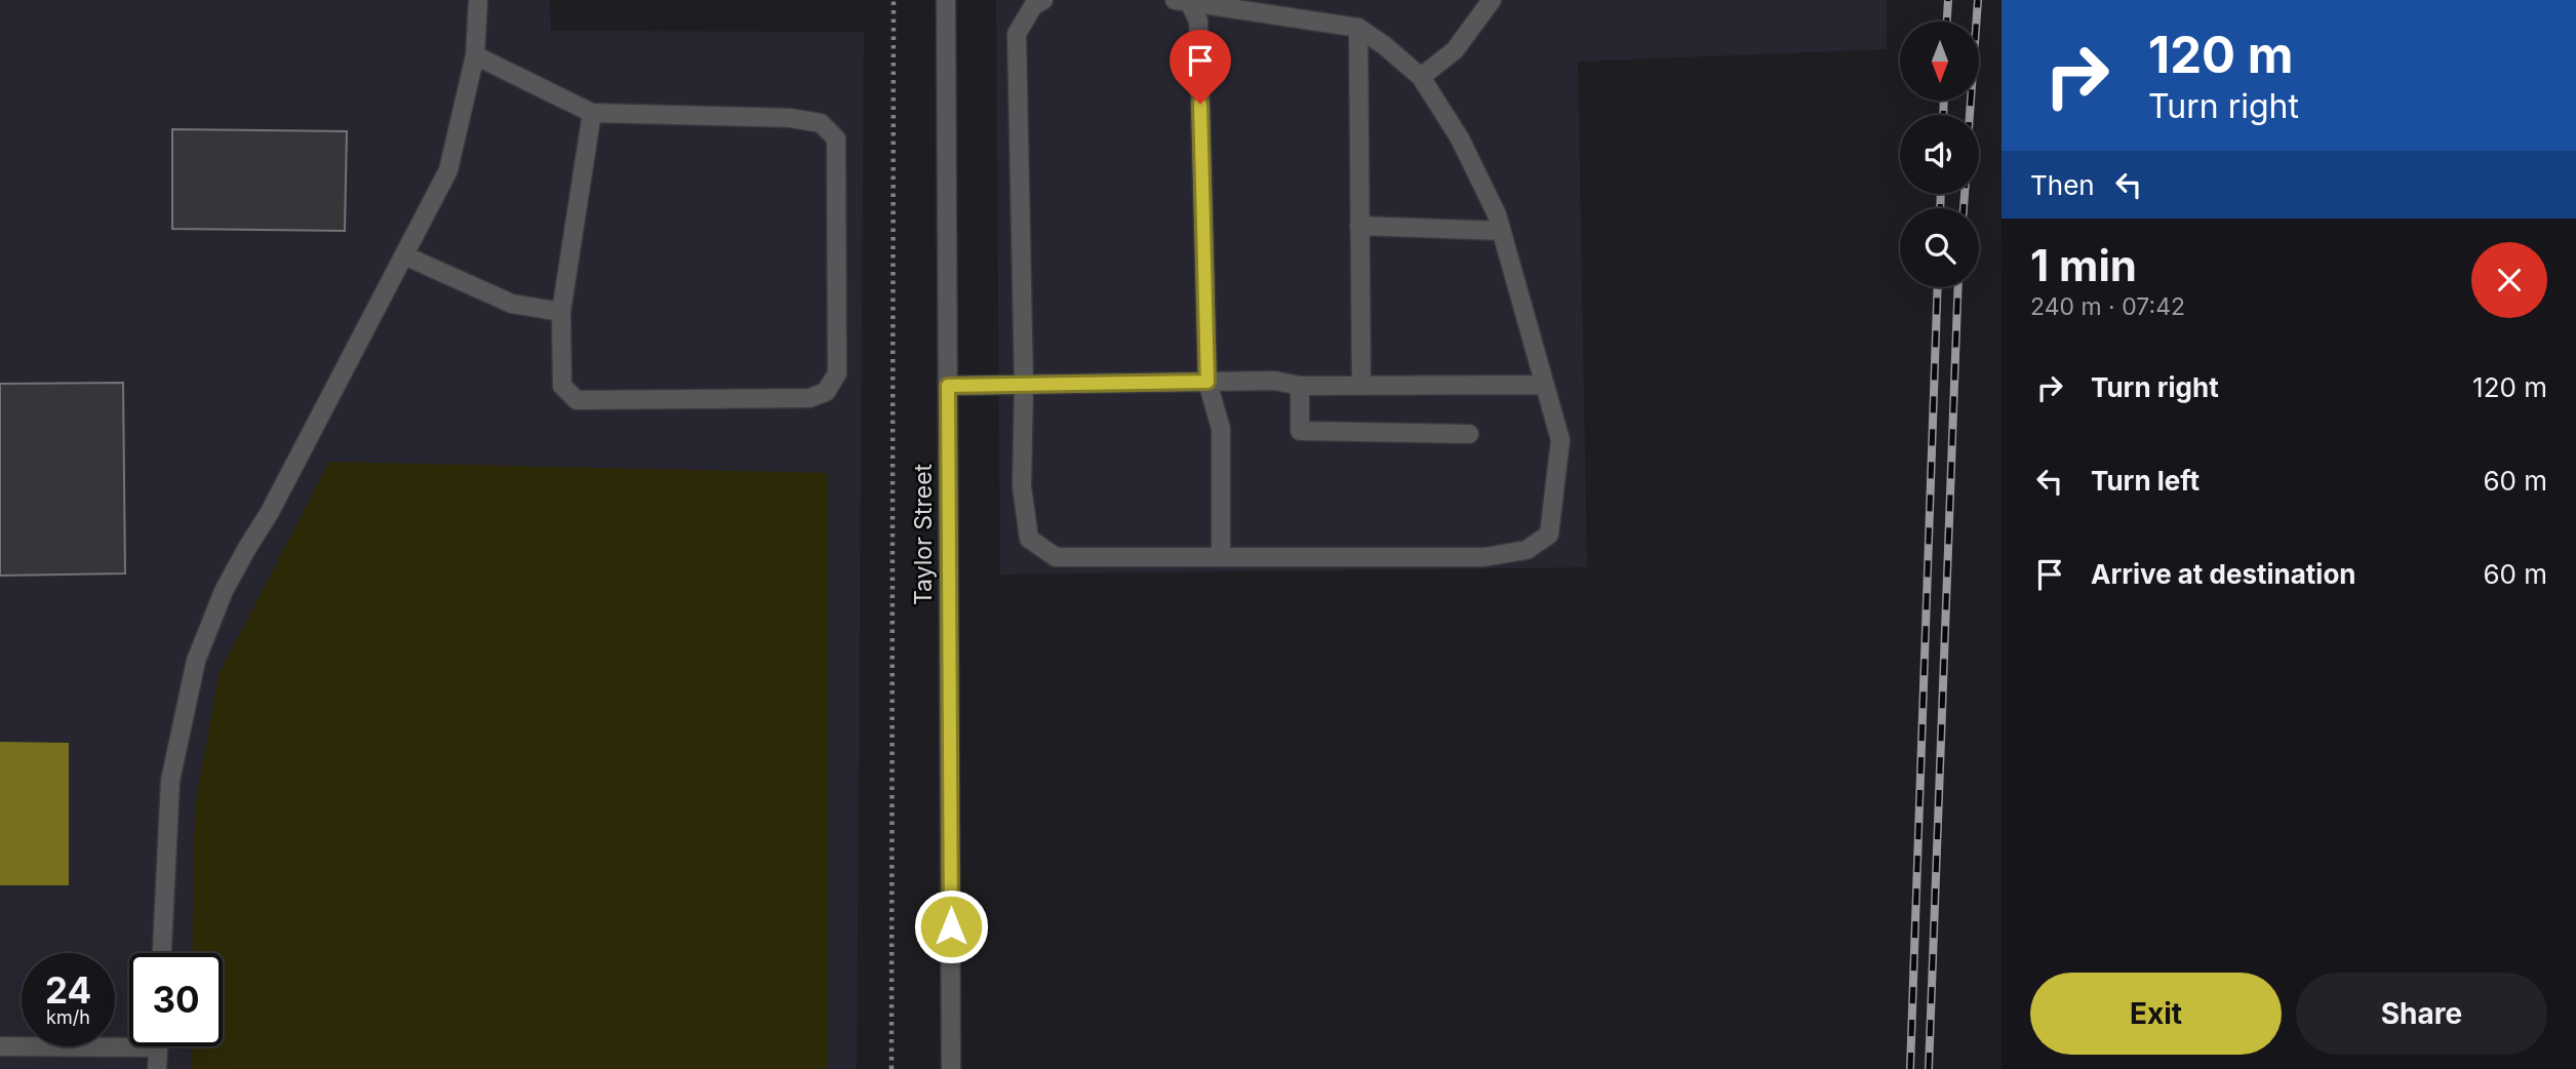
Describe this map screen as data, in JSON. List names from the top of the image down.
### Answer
{
  "streets": {
    "street": ["Taylor Street"]
  },
  "north": "bottom",
  "page": {
    "turn": ["120 m", "Turn right"],
    "then": "Then",
    "heading": ["1 min", "240 m · 07:42"],
    "list": [
      {
        "name": "Turn right",
        "value": "120 m"
      },
      {
        "name": "Turn left",
        "value": "60 m"
      },
      {
        "name": "Arrive at destination",
        "value": "60 m"
      }
    ],
    "speed": "24 km/h",
    "limit": "30",
    "buttons": ["Exit", "Share"]
  }
}
